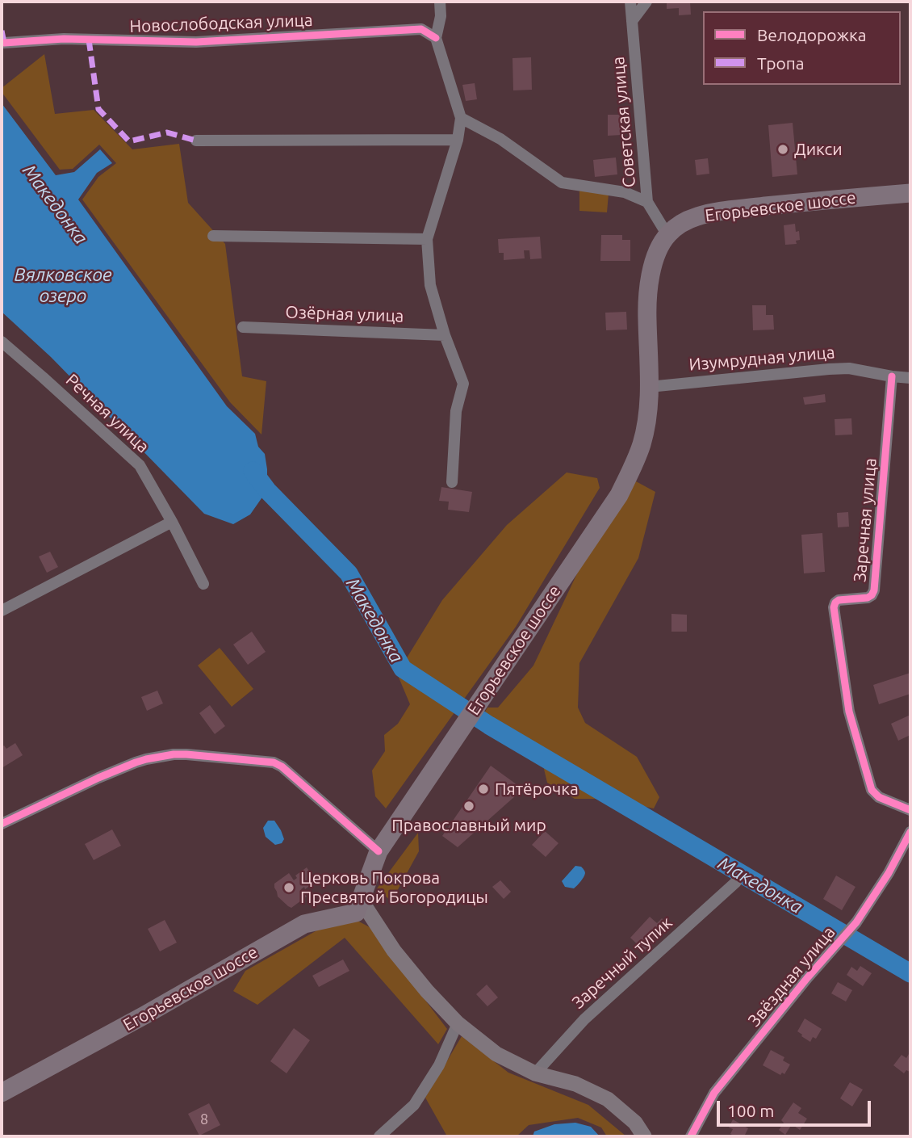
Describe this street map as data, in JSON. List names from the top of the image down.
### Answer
{
  "streets": {
    "main road": ["Егорьевское шоссе"],
    "street": [
      "Новослободская улица",
      "Советская улица",
      "Озёрная улица",
      "Изумрудная улица",
      "Речная улица",
      "Заречная улица",
      "Заречный тупик",
      "Звёздная улица"
    ]
  },
  "crossings": [
    ["Советская улица", "Егорьевское шоссе"],
    ["Егорьевское шоссе", "Изумрудная улица"],
    ["Изумрудная улица", "Заречная улица"]
  ],
  "water": ["Македонка", "Вялковское озеро"],
  "places": [
    "Дикси",
    "Пятёрочка",
    "Православный мир",
    "Церковь Покрова Пресвятой Богородицы"
  ],
  "house_numbers": ["8"],
  "legend": ["Велодорожка", "Тропа"],
  "scale_bar": "100 m"
}
